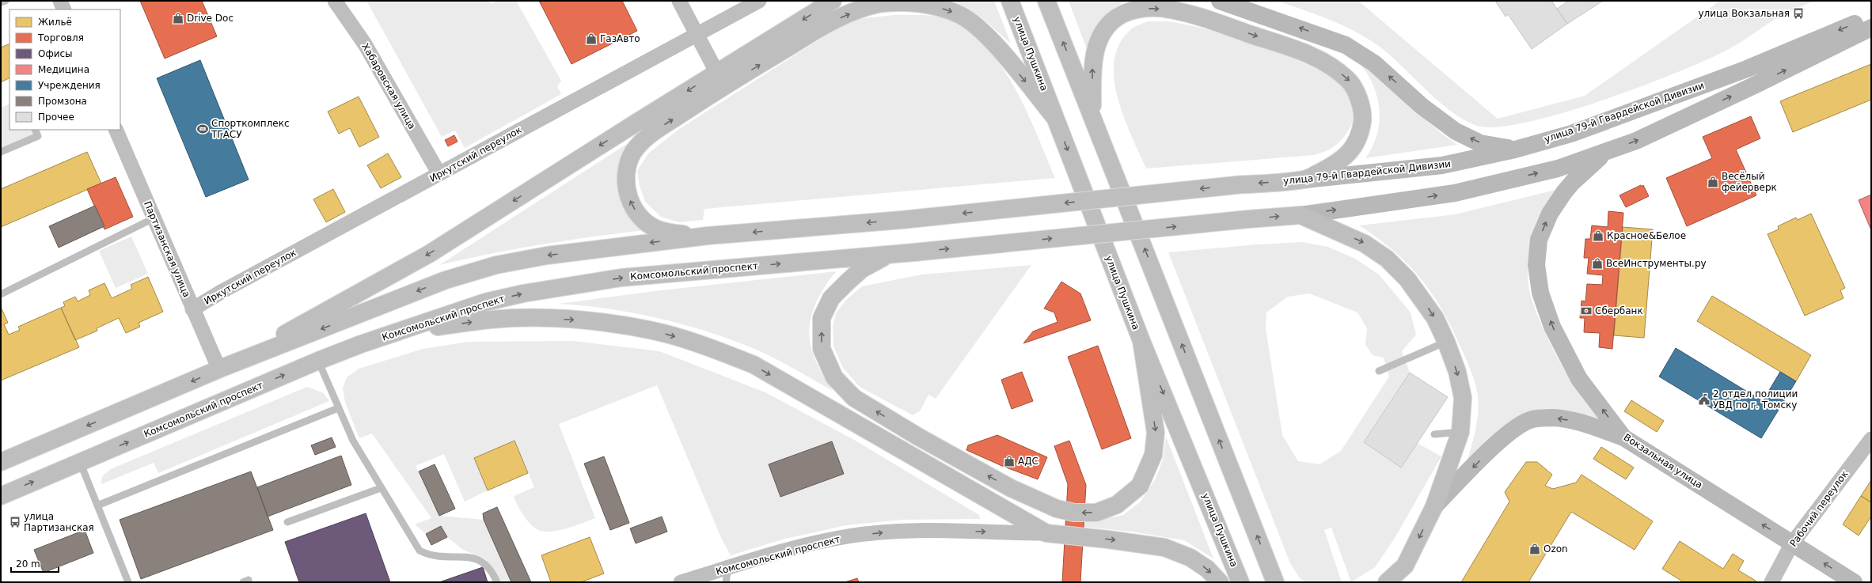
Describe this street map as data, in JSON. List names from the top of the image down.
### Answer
{
  "streets": {
    "main road": [
      "улица Пушкина",
      "улица 79-й Гвардейской Дивизии",
      "Комсомольский проспект",
      "Вокзальная улица"
    ],
    "street": [
      "Хабаровская улица",
      "Иркутский переулок",
      "Партизанская улица",
      "Рабочий переулок"
    ]
  },
  "crossings": [
    ["Хабаровская улица", "Иркутский переулок"],
    ["Иркутский переулок", "Партизанская улица"],
    ["Вокзальная улица", "Рабочий переулок"]
  ],
  "places": {
    "bus stop": ["улица Вокзальная", "улица Партизанская"],
    "shop": [
      "Drive Doc",
      "ГазАвто",
      "Весёлый фейерверк",
      "Красное&Белое",
      "ВсеИнструменты.ру",
      "АДС",
      "Ozon"
    ],
    "sports": ["Спорткомплекс ТГАСУ"],
    "bank": ["Сбербанк"],
    "public building": ["2 отдел полиции УВД по г. Томску"]
  },
  "legend": [
    "Жильё",
    "Торговля",
    "Офисы",
    "Медицина",
    "Учреждения",
    "Промзона",
    "Прочее"
  ],
  "scale_bar": "20 m"
}
